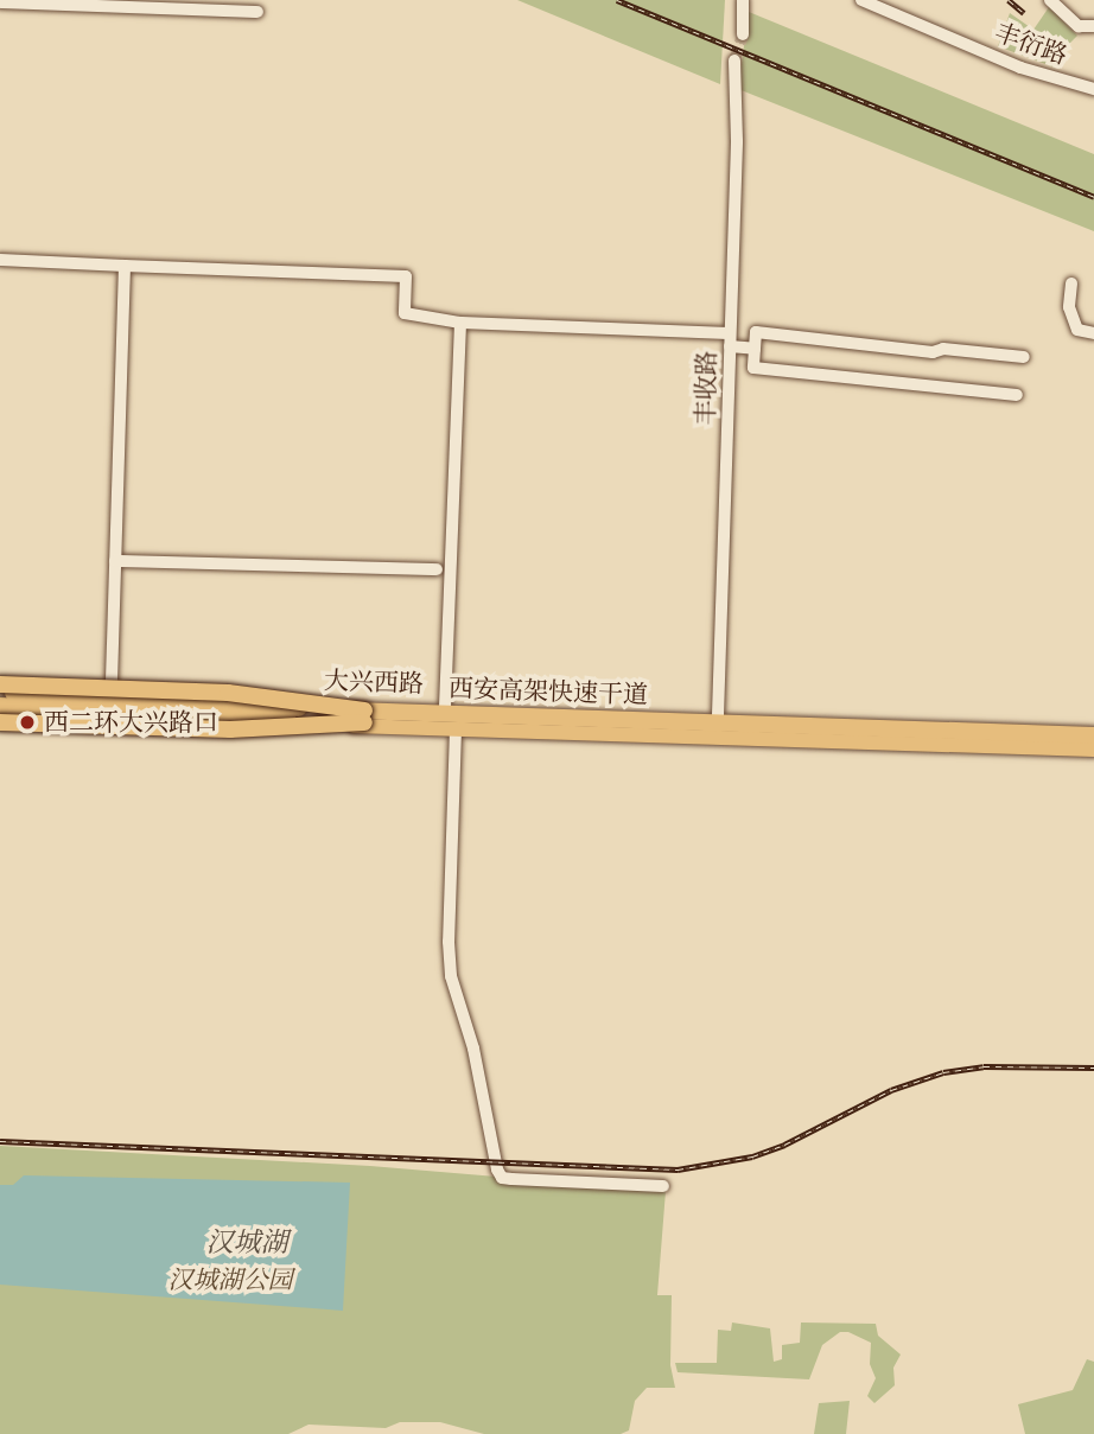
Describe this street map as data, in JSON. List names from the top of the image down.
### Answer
{
  "streets": {
    "highway": ["西安高架快速干道"],
    "main road": ["大兴西路"],
    "street": ["丰衍路", "丰收路"]
  },
  "crossings": [
    ["丰收路", "大兴西路"],
    ["大兴西路", "西安高架快速干道"]
  ],
  "water": ["汉城湖"],
  "parks": ["汉城湖公园"],
  "places": ["西二环大兴路口"]
}
